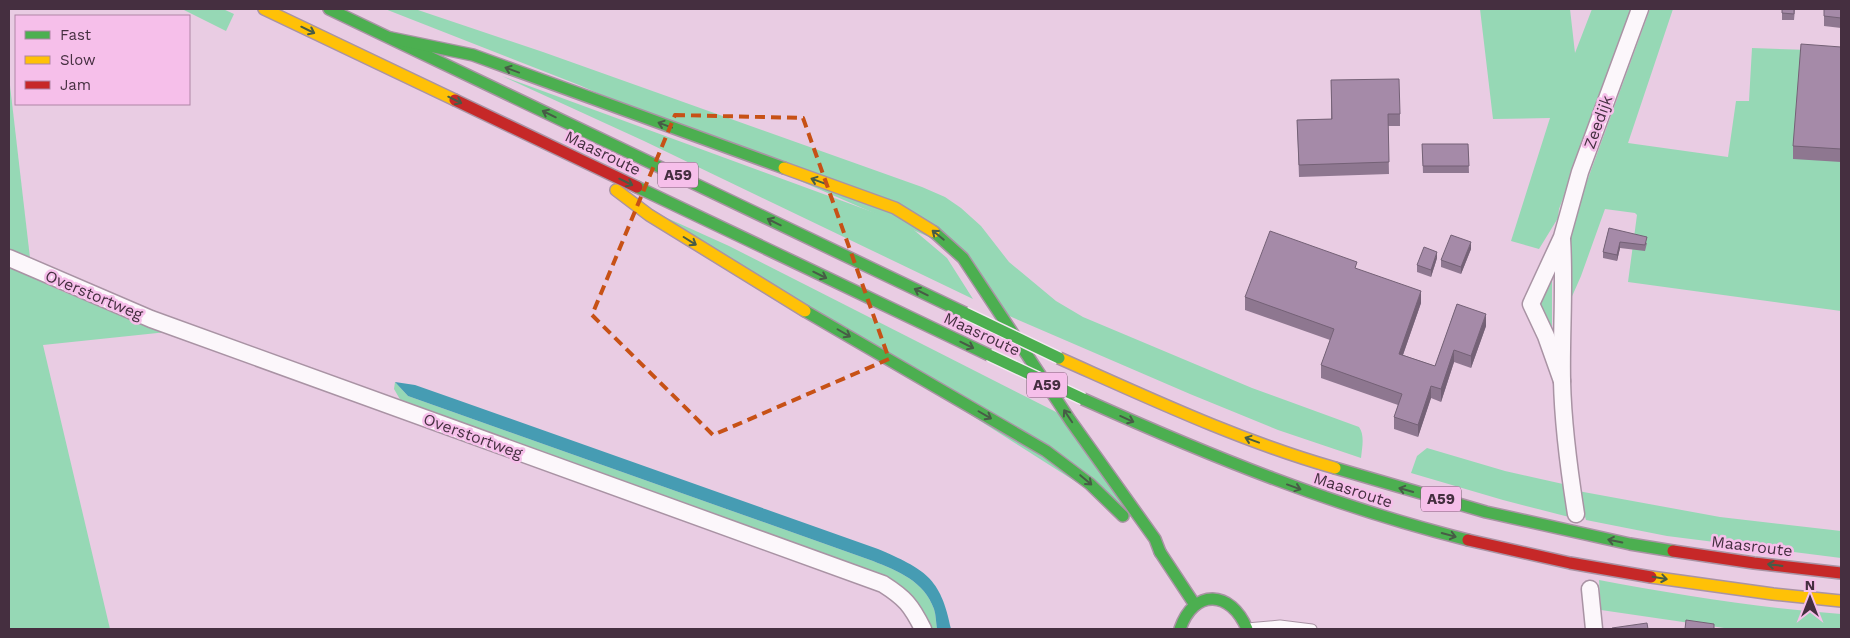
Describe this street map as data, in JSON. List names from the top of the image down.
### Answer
{
  "streets": {
    "main road": ["Maasroute", "A59"],
    "street": ["Zeedijk", "Overstortweg"]
  },
  "crossings": [
    ["Maasroute", "A59"]
  ],
  "legend": ["Fast", "Slow", "Jam"],
  "north": "top"
}
